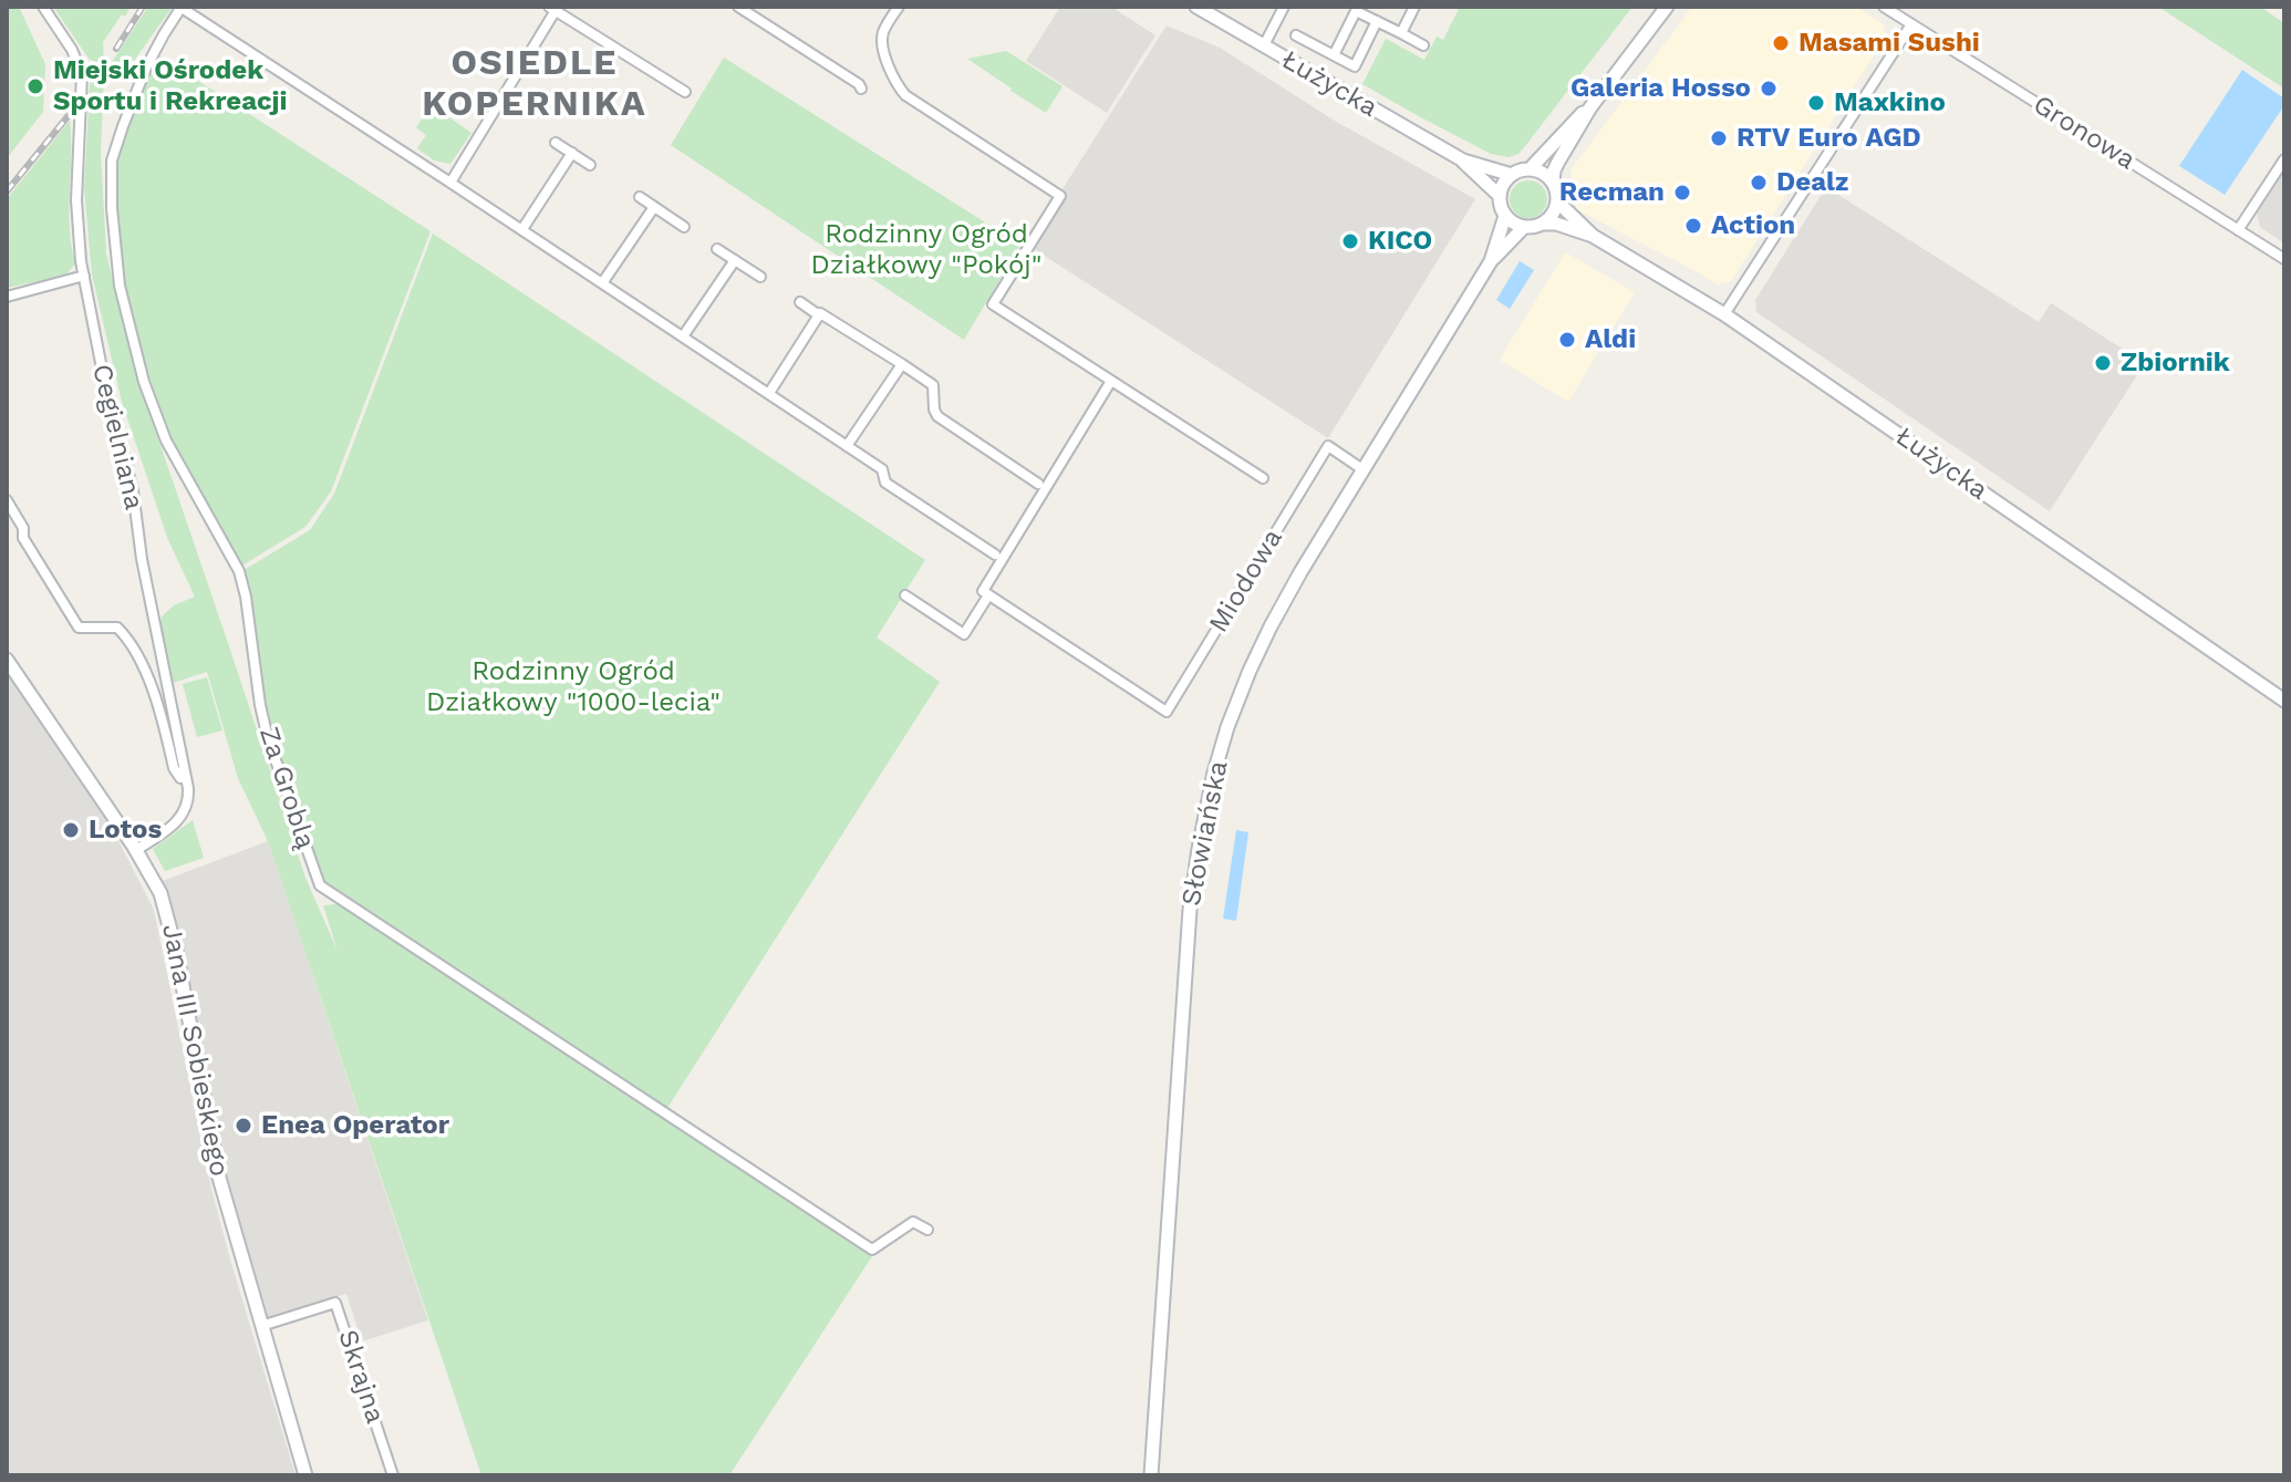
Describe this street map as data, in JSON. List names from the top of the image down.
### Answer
{
  "streets": {
    "street": [
      "Łużycka",
      "Gronowa",
      "Cegielniana",
      "Miodowa",
      "Za Groblą",
      "Słowiańska",
      "Jana III Sobieskiego",
      "Skrajna"
    ]
  },
  "crossings": [
    ["Łużycka", "Słowiańska"],
    ["Cegielniana", "Jana III Sobieskiego"],
    ["Miodowa", "Słowiańska"],
    ["Jana III Sobieskiego", "Skrajna"]
  ],
  "districts": ["OSIEDLE KOPERNIKA"],
  "parks": ["Rodzinny Ogród Działkowy \"Pokój\"", "Rodzinny Ogród Działkowy \"1000-lecia\""],
  "places": [
    "Masami Sushi",
    "Miejski Ośrodek Sportu i Rekreacji",
    "Galeria Hosso",
    "Maxkino",
    "RTV Euro AGD",
    "Dealz",
    "Recman",
    "Action",
    "KICO",
    "Aldi",
    "Zbiornik",
    "Lotos",
    "Enea Operator"
  ]
}
